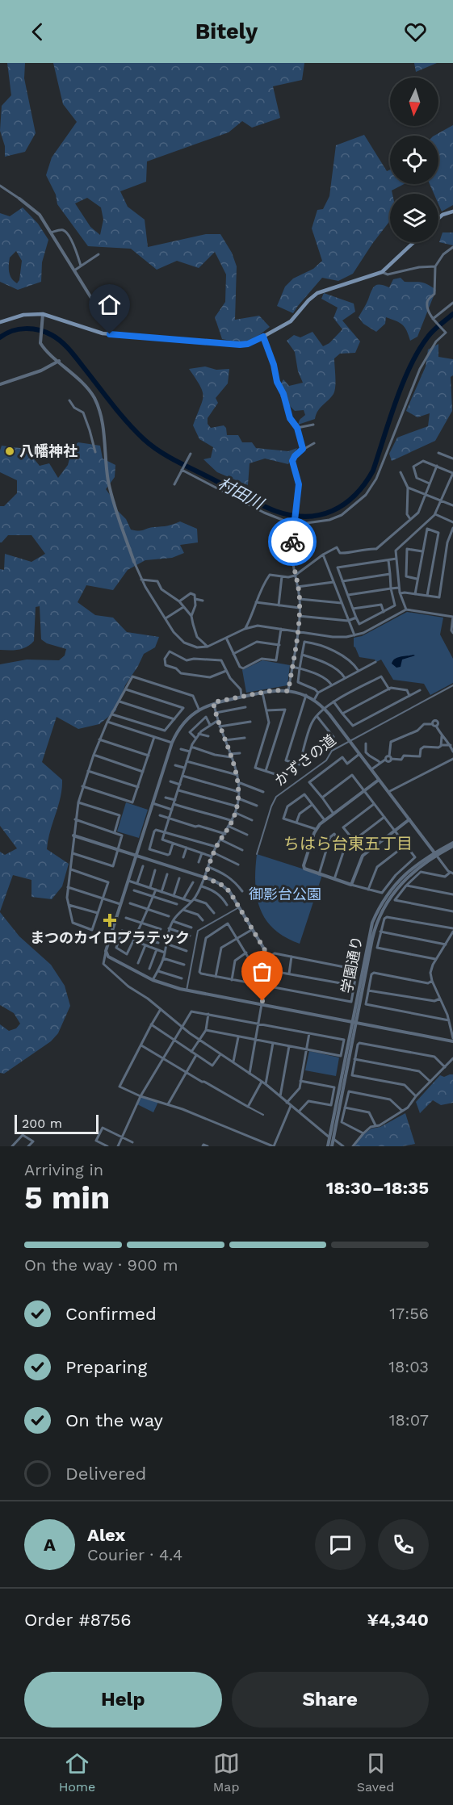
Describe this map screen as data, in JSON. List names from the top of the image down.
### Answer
{
  "streets": {
    "street": ["かずさの道", "学園通り"]
  },
  "districts": ["ちはら台東五丁目"],
  "water": ["村田川"],
  "parks": ["御影台公園"],
  "places": {
    "other": ["八幡神社"],
    "health": ["まつのカイロプラテック"]
  },
  "scale_bar": "200 m",
  "north": "bottom",
  "page": {
    "header": "Bitely",
    "scale": "200 m",
    "heading": ["5 min", "Arriving in", "18:30–18:35"],
    "panel": [
      "Alex",
      "Courier · 4.4",
      "Order #8756",
      "¥4,340"
    ],
    "bar": "On the way · 900 m",
    "list": [
      ["Confirmed", "17:56"],
      ["Preparing", "18:03"],
      ["On the way", "18:07"],
      "Delivered"
    ],
    "round": "A",
    "buttons": ["Help", "Share"],
    "tabs": ["Home", "Map", "Saved"]
  }
}
